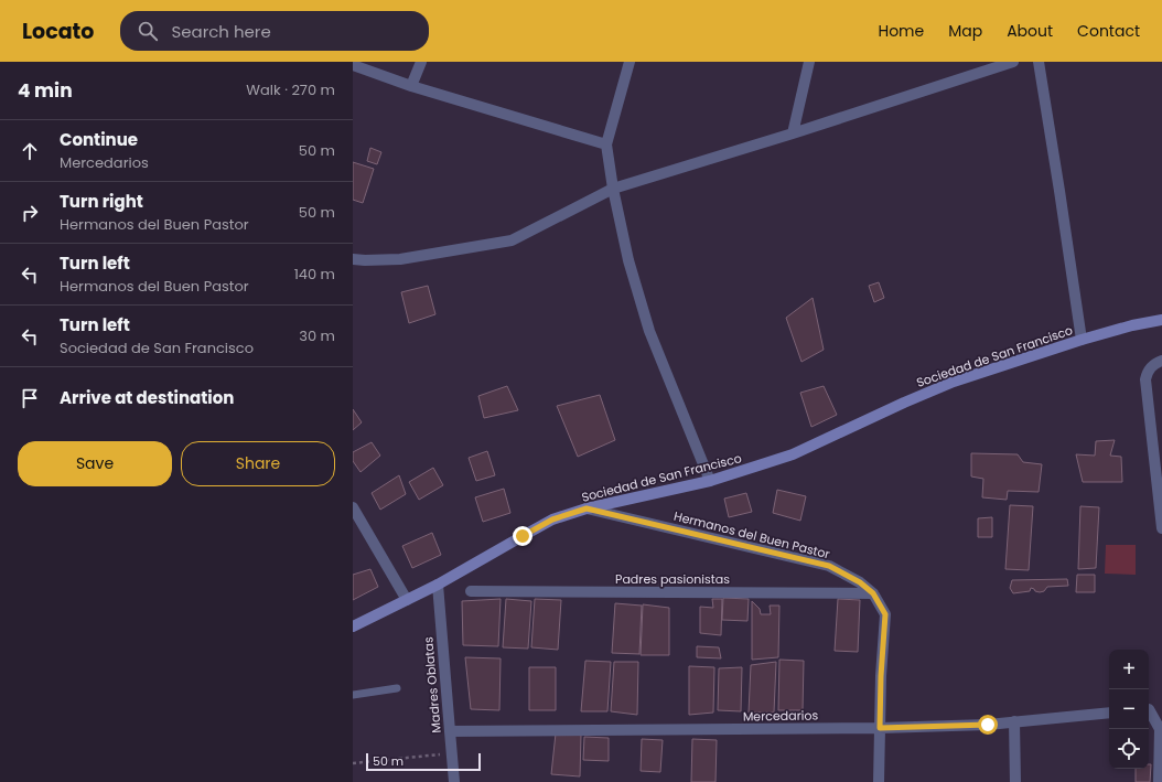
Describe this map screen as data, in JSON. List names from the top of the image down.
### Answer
{
  "streets": {
    "street": [
      "Sociedad de San Francisco",
      "Hermanos del Buen Pastor",
      "Padres pasionistas",
      "Madres Oblatas",
      "Mercedarios"
    ]
  },
  "crossings": [
    ["Sociedad de San Francisco", "Hermanos del Buen Pastor"],
    ["Sociedad de San Francisco", "Madres Oblatas"],
    ["Hermanos del Buen Pastor", "Padres pasionistas"],
    ["Hermanos del Buen Pastor", "Mercedarios"],
    ["Madres Oblatas", "Mercedarios"]
  ],
  "scale_bar": "50 m",
  "page": {
    "header": "Locato",
    "search": "Search here",
    "nav": [
      "Home",
      "Map",
      "About",
      "Contact"
    ],
    "heading": ["4 min", "Walk · 270 m"],
    "list": [
      ["Continue", "Mercedarios", "50 m"],
      ["Turn right", "Hermanos del Buen Pastor", "50 m"],
      ["Turn left", "Hermanos del Buen Pastor", "140 m"],
      ["Turn left", "Sociedad de San Francisco", "30 m"],
      "Arrive at destination"
    ],
    "buttons": ["Save", "Share"],
    "map_buttons": ["+", "−"],
    "scale": "50 m"
  }
}
